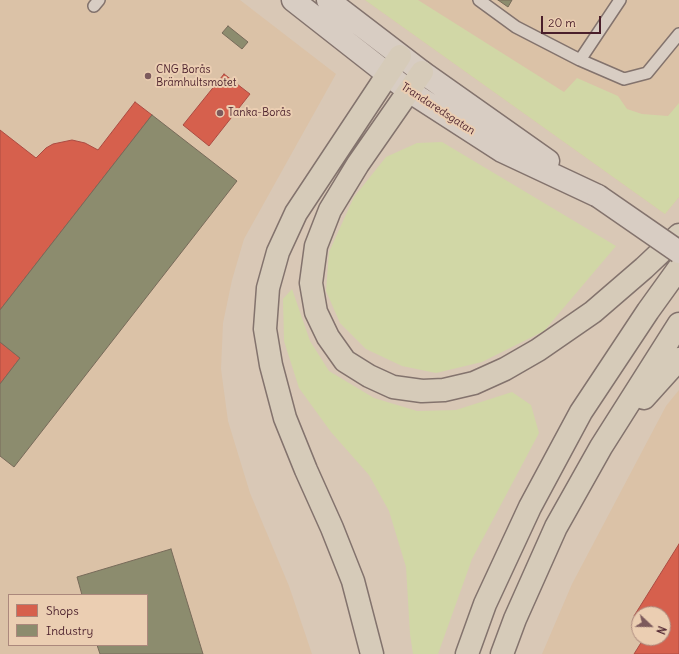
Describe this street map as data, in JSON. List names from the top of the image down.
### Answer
{
  "streets": {
    "street": ["Trandaredsgatan"]
  },
  "places": ["CNG Borås Brämhultsmotet", "Tanka-Borås"],
  "legend": ["Shops", "Industry"],
  "scale_bar": "20 m",
  "north": "right"
}
